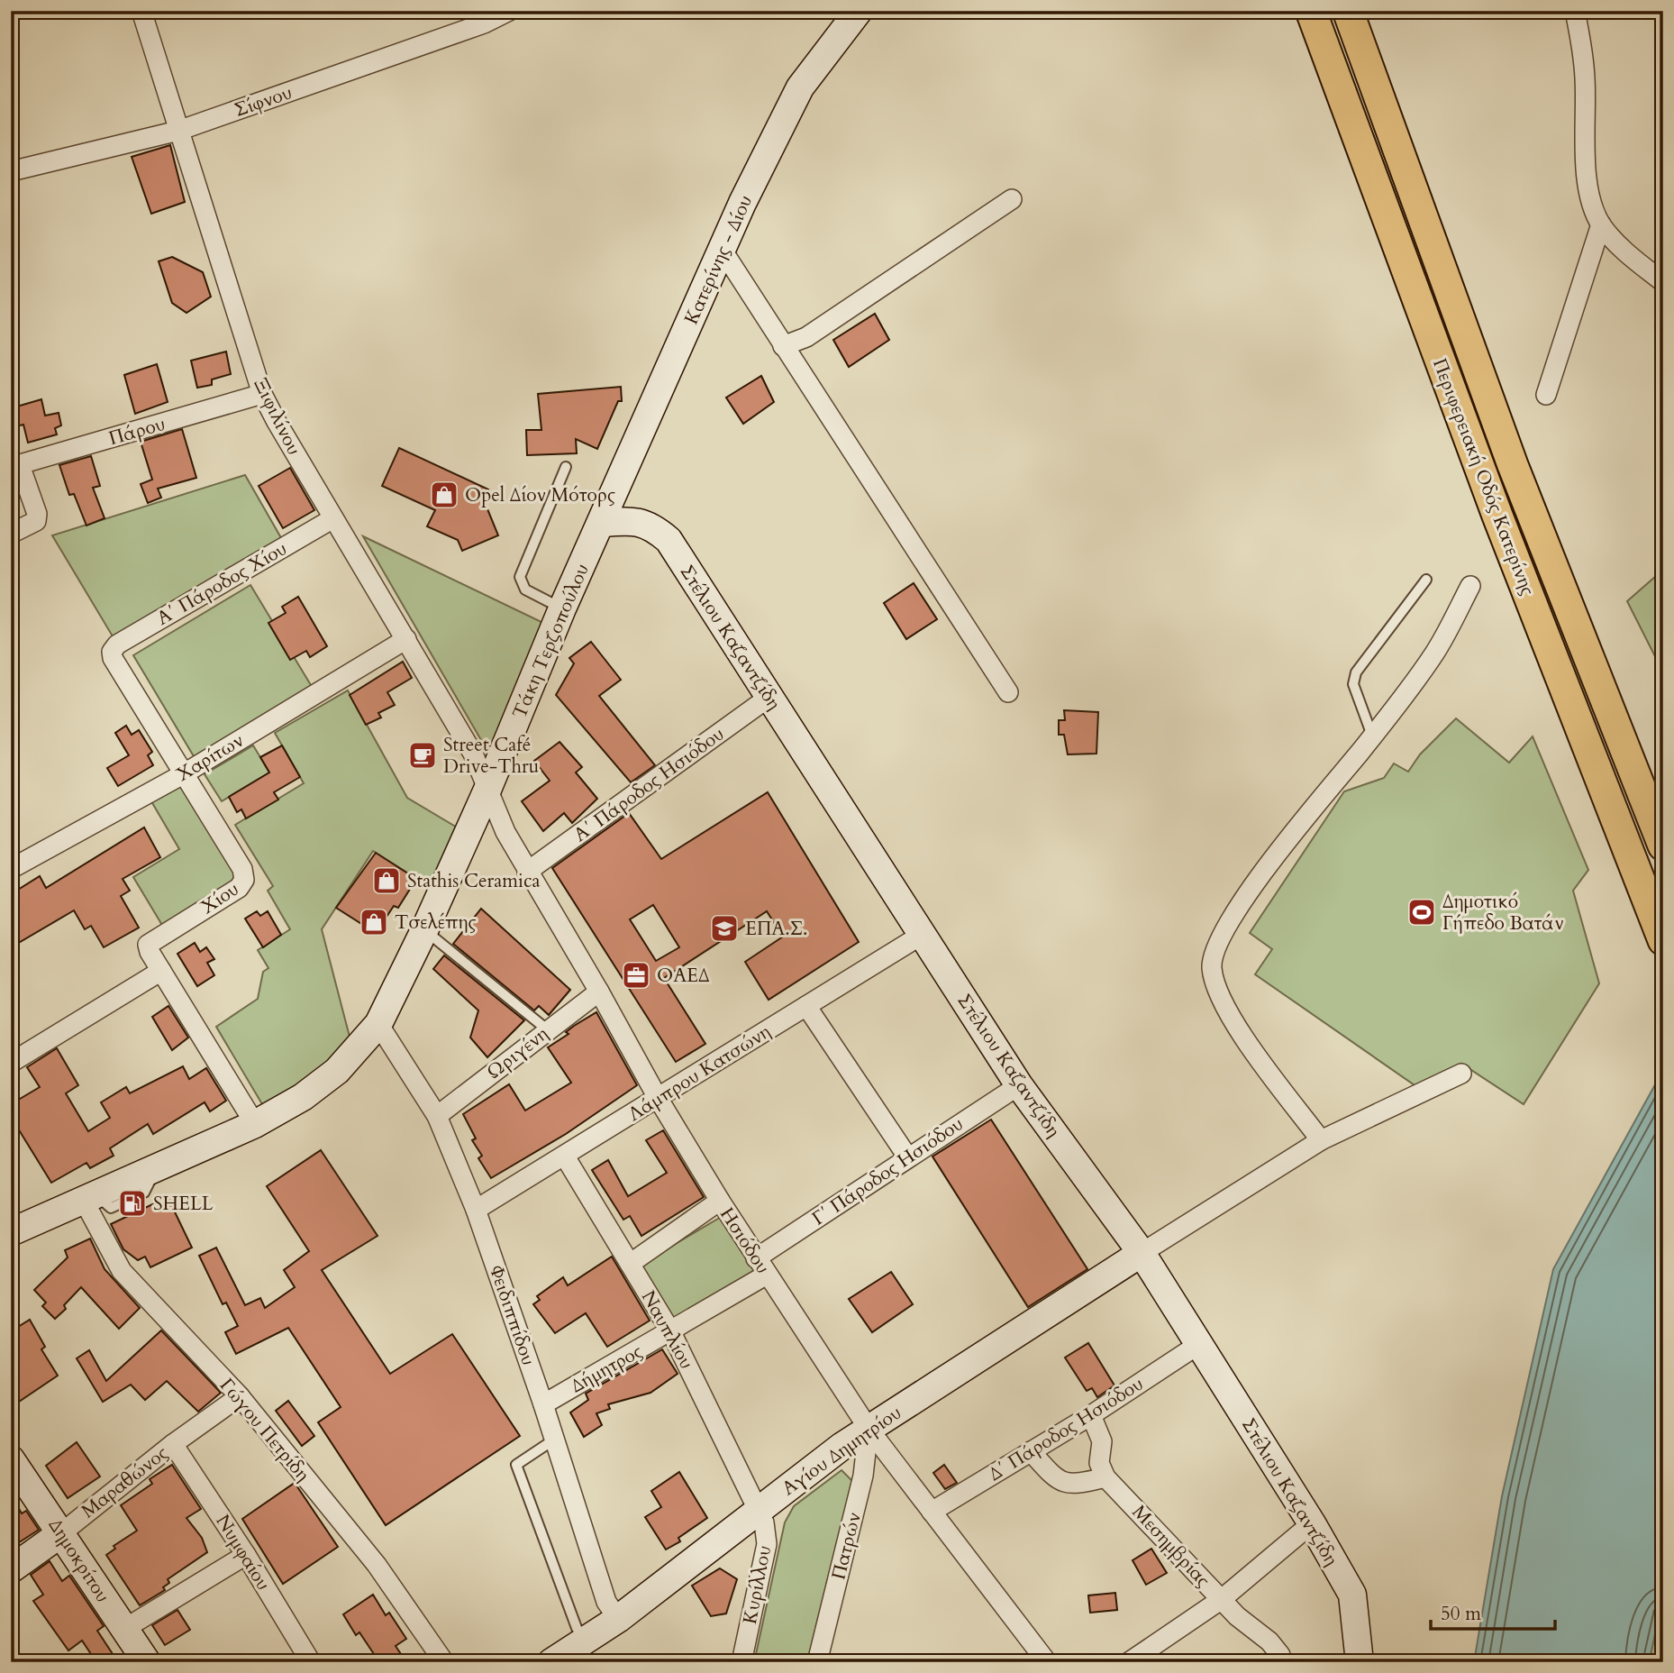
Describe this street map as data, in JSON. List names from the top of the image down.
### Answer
{
  "streets": {
    "main road": ["Περιφερειακή Οδός Κατερίνης"],
    "street": [
      "Σίφνου",
      "Κατερίνης - Δίου",
      "Ξιφιλίνου",
      "Πάρου",
      "Α΄ Πάροδος Χίου",
      "Στέλιου Καζαντζίδη",
      "Τάκη Τερζοπούλου",
      "Χαρίτων",
      "Α΄ Πάροδος Ησιόδου",
      "Χίου",
      "Ωριγένη",
      "Λάμπρου Κατσώνη",
      "Γ΄ Πάροδος Ησιόδου",
      "Ησιόδου",
      "Φειδιππίδου",
      "Ναυπλίου",
      "Δήμητρος",
      "Δ΄ Πάροδος Ησιόδου",
      "Γώγου Πετρίδη",
      "Αγίου Δημητρίου",
      "Μαραθώνος",
      "Πατρών",
      "Μεσημβρίας",
      "Νυμφαίου",
      "Δημοκρίτου",
      "Κυρίλλου"
    ]
  },
  "crossings": [
    ["Σίφνου", "Ξιφιλίνου"],
    ["Κατερίνης - Δίου", "Στέλιου Καζαντζίδη"],
    ["Κατερίνης - Δίου", "Τάκη Τερζοπούλου"],
    ["Ξιφιλίνου", "Πάρου"],
    ["Ξιφιλίνου", "Α΄ Πάροδος Χίου"],
    ["Ξιφιλίνου", "Τάκη Τερζοπούλου"],
    ["Ξιφιλίνου", "Χαρίτων"],
    ["Ξιφιλίνου", "Ησιόδου"],
    ["Α΄ Πάροδος Χίου", "Χίου"],
    ["Στέλιου Καζαντζίδη", "Τάκη Τερζοπούλου"],
    ["Στέλιου Καζαντζίδη", "Α΄ Πάροδος Ησιόδου"],
    ["Στέλιου Καζαντζίδη", "Λάμπρου Κατσώνη"],
    ["Στέλιου Καζαντζίδη", "Γ΄ Πάροδος Ησιόδου"],
    ["Στέλιου Καζαντζίδη", "Δ΄ Πάροδος Ησιόδου"],
    ["Στέλιου Καζαντζίδη", "Αγίου Δημητρίου"],
    ["Τάκη Τερζοπούλου", "Χίου"],
    ["Τάκη Τερζοπούλου", "Ησιόδου"],
    ["Τάκη Τερζοπούλου", "Φειδιππίδου"],
    ["Τάκη Τερζοπούλου", "Γώγου Πετρίδη"],
    ["Χαρίτων", "Χίου"],
    ["Α΄ Πάροδος Ησιόδου", "Ησιόδου"],
    ["Ωριγένη", "Ησιόδου"],
    ["Ωριγένη", "Φειδιππίδου"],
    ["Λάμπρου Κατσώνη", "Ησιόδου"],
    ["Λάμπρου Κατσώνη", "Φειδιππίδου"],
    ["Λάμπρου Κατσώνη", "Ναυπλίου"],
    ["Γ΄ Πάροδος Ησιόδου", "Ησιόδου"],
    ["Γ΄ Πάροδος Ησιόδου", "Δήμητρος"],
    ["Ησιόδου", "Δήμητρος"],
    ["Ησιόδου", "Δ΄ Πάροδος Ησιόδου"],
    ["Ησιόδου", "Αγίου Δημητρίου"],
    ["Ησιόδου", "Πατρών"],
    ["Φειδιππίδου", "Δήμητρος"],
    ["Φειδιππίδου", "Αγίου Δημητρίου"],
    ["Ναυπλίου", "Δήμητρος"],
    ["Ναυπλίου", "Αγίου Δημητρίου"],
    ["Ναυπλίου", "Κυρίλλου"],
    ["Γώγου Πετρίδη", "Μαραθώνος"],
    ["Αγίου Δημητρίου", "Πατρών"],
    ["Αγίου Δημητρίου", "Κυρίλλου"],
    ["Μαραθώνος", "Νυμφαίου"],
    ["Μαραθώνος", "Δημοκρίτου"]
  ],
  "places": {
    "shop": ["Opel Δίον Μότορς", "Stathis Ceramica", "Τσελέπης"],
    "cafe": ["Street Café Drive-Thru"],
    "sports": ["Δημοτικό Γήπεδο Βατάν"],
    "school or university": ["ΕΠΑ.Σ."],
    "office": ["ΟΑΕΔ"],
    "fuel station": ["SHELL"]
  },
  "scale_bar": "50 m"
}
